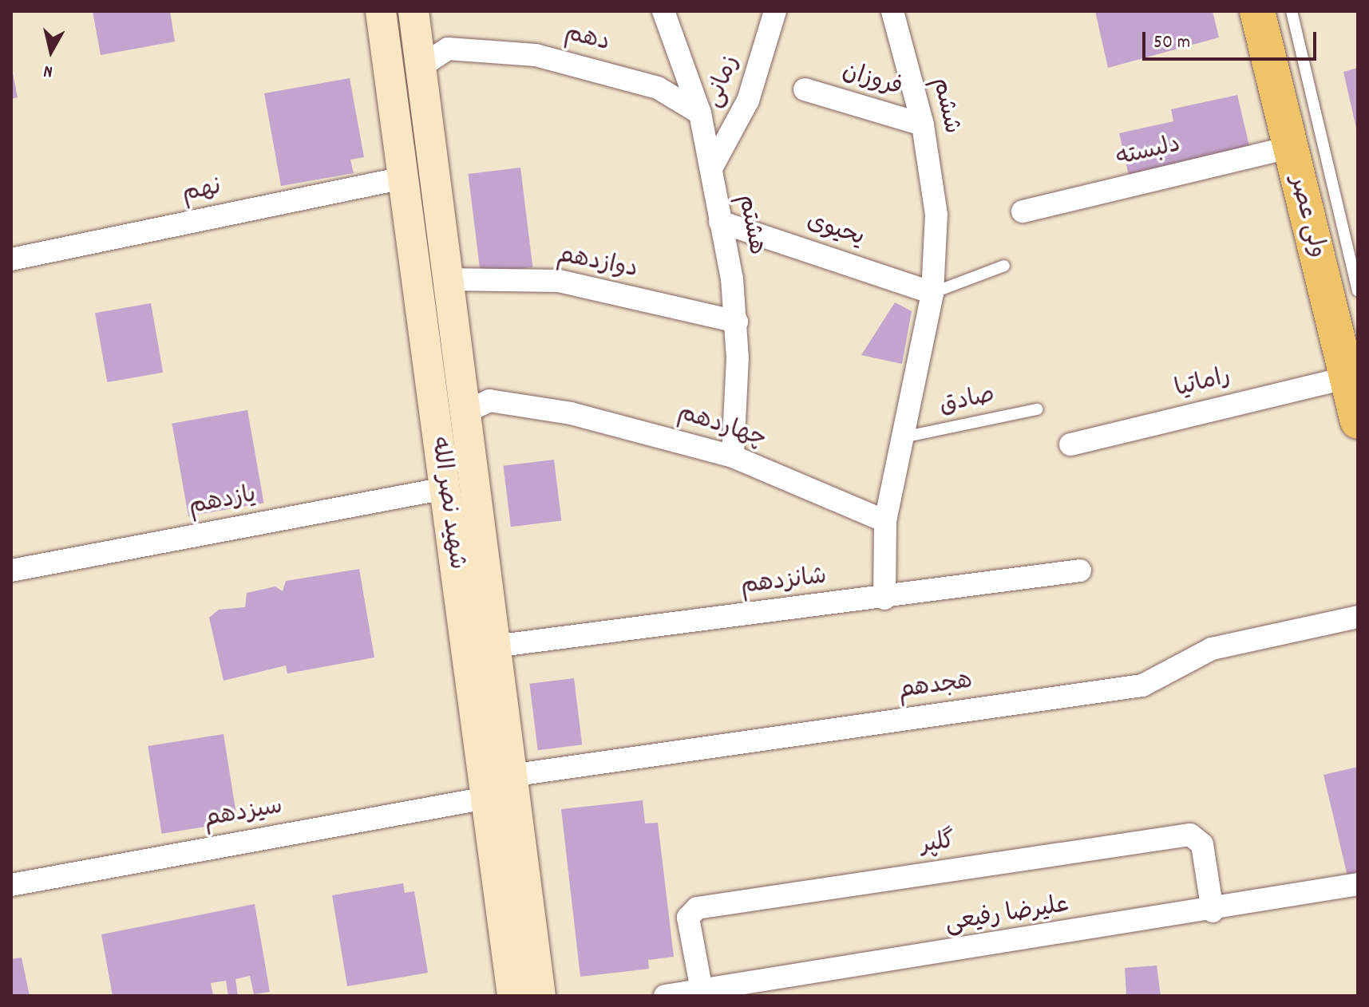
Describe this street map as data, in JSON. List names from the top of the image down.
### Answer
{
  "streets": {
    "main road": ["ولی عصر", "شهید نصر الله"],
    "street": [
      "دهم",
      "فروزان",
      "زمانی",
      "ششم",
      "دلبسته",
      "نهم",
      "هشتم",
      "یحیوی",
      "دوازدهم",
      "راماتیا",
      "چهاردهم",
      "یازدهم",
      "شانزدهم",
      "هجدهم",
      "سیزدهم",
      "گلپر",
      "علیرضا رفیعی"
    ],
    "lane": ["صادق"]
  },
  "crossings": [
    ["دهم", "هشتم"],
    ["دهم", "شهید نصر الله"],
    ["فروزان", "ششم"],
    ["زمانی", "هشتم"],
    ["ششم", "یحیوی"],
    ["ششم", "صادق"],
    ["ششم", "چهاردهم"],
    ["دلبسته", "ولی عصر"],
    ["نهم", "شهید نصر الله"],
    ["ولی عصر", "راماتیا"],
    ["هشتم", "یحیوی"],
    ["هشتم", "دوازدهم"],
    ["هشتم", "چهاردهم"],
    ["دوازدهم", "شهید نصر الله"],
    ["چهاردهم", "شهید نصر الله"],
    ["یازدهم", "شهید نصر الله"],
    ["شهید نصر الله", "شانزدهم"],
    ["شهید نصر الله", "هجدهم"],
    ["شهید نصر الله", "سیزدهم"],
    ["گلپر", "علیرضا رفیعی"]
  ],
  "scale_bar": "50 m",
  "north": "bottom"
}
